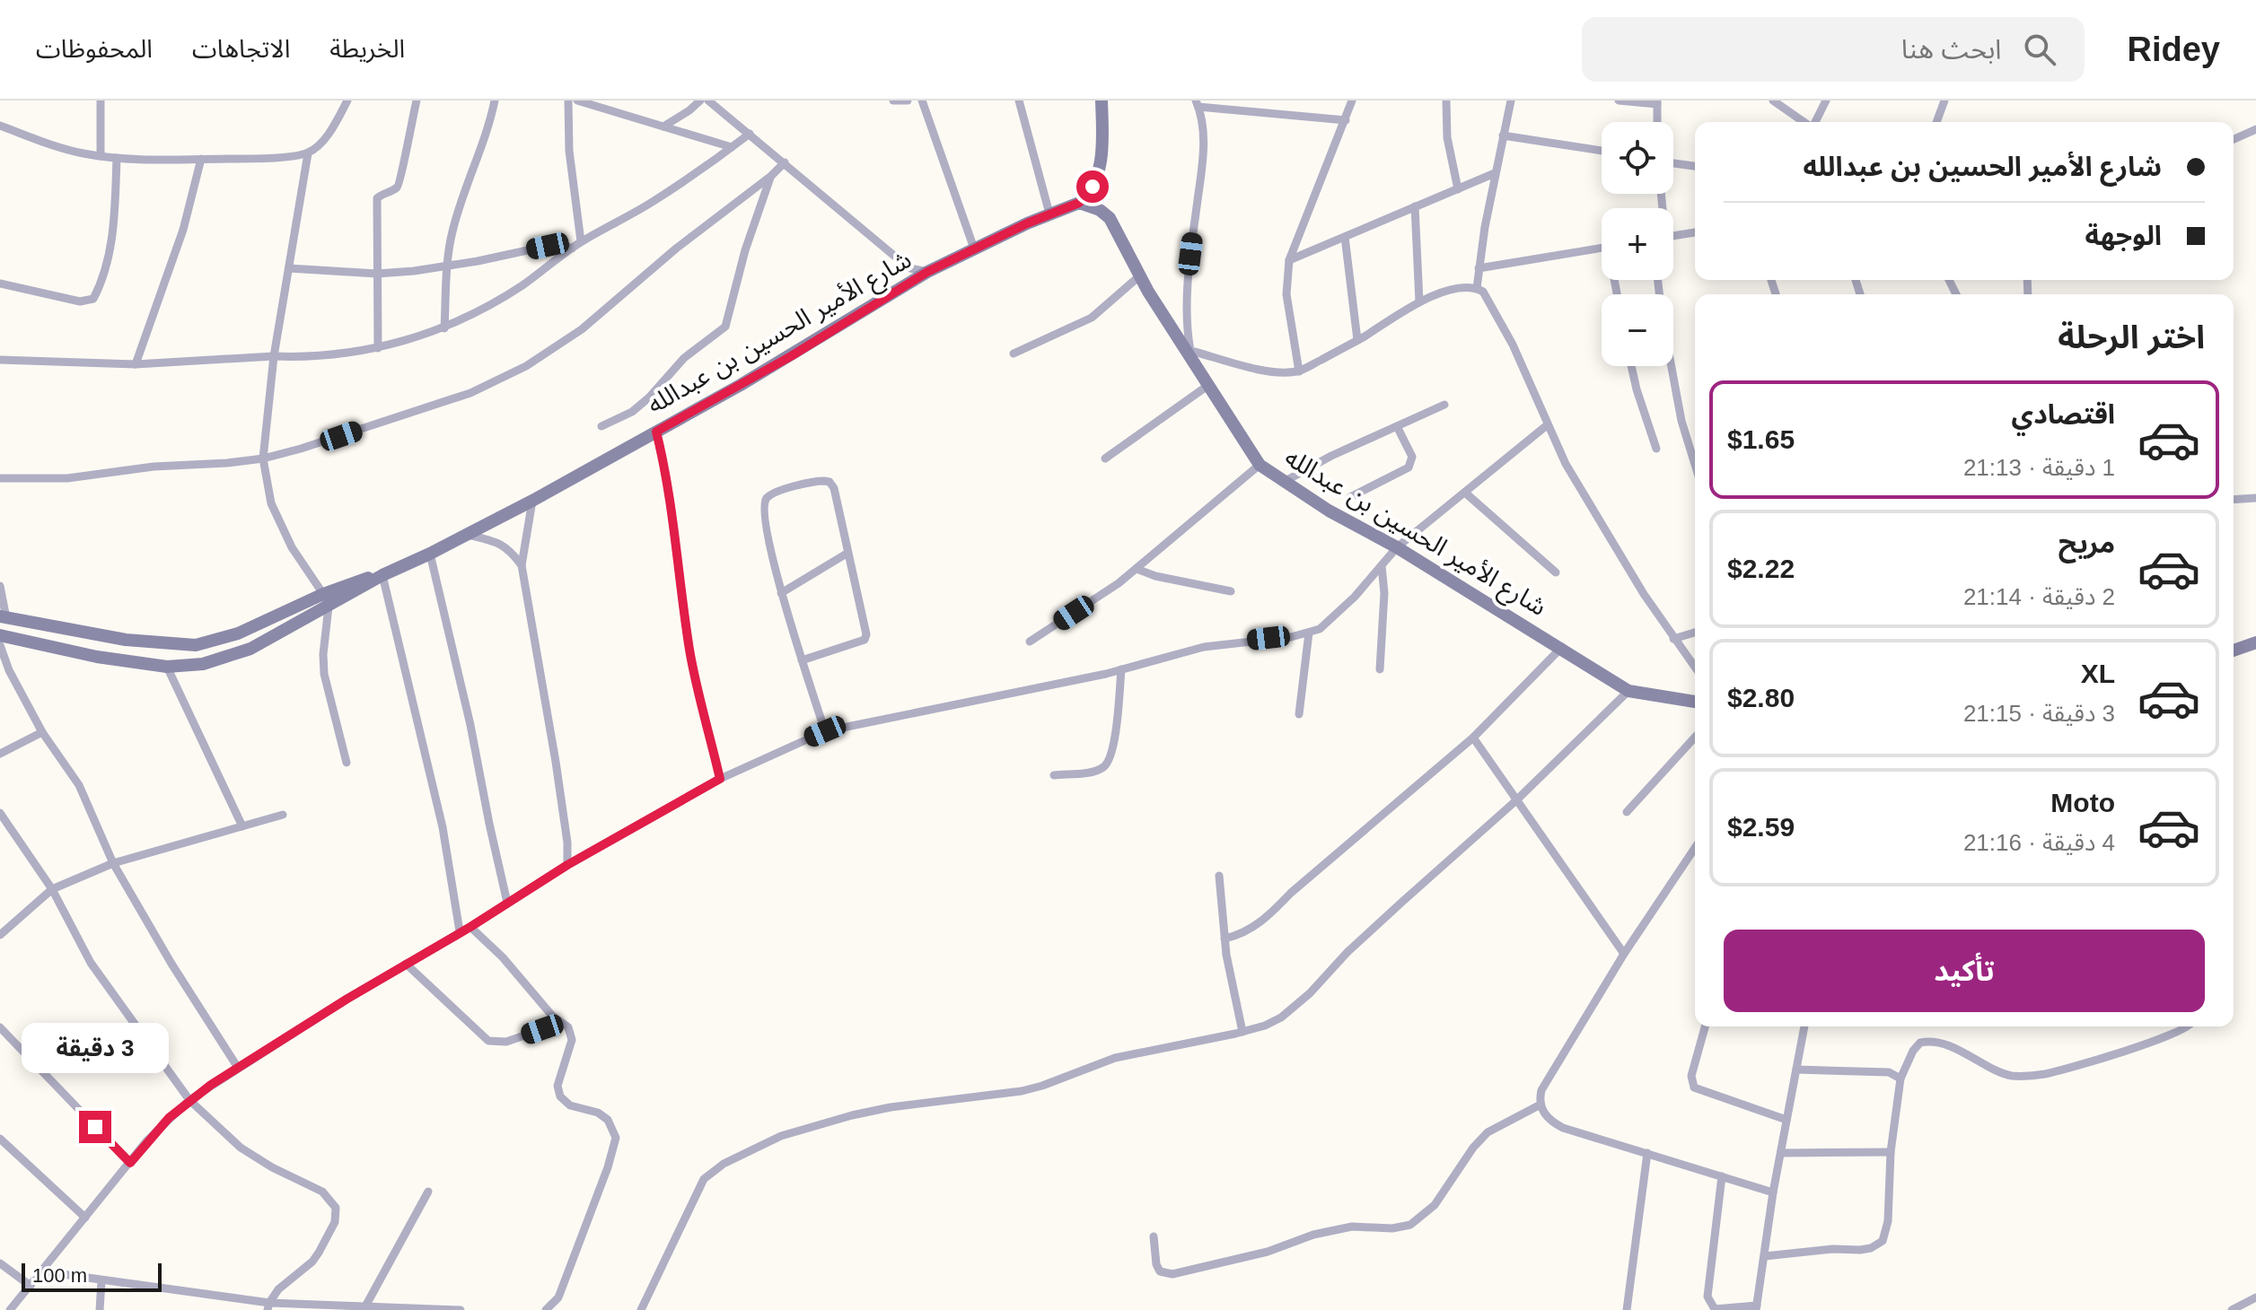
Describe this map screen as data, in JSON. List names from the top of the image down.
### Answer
{
  "streets": {
    "street": ["شارع الأمير الحسين بن عبدالله"]
  },
  "scale_bar": "100 m",
  "page": {
    "header": "Ridey",
    "search": "ابحث هنا",
    "nav": ["الخريطة", "الاتجاهات", "المحفوظات"],
    "map_buttons": ["+", "−"],
    "banner": ["شارع الأمير الحسين بن عبدالله", "الوجهة"],
    "heading": "اختر الرحلة",
    "list": [
      {
        "name": "اقتصادي",
        "note": "1 دقيقة · 21:13",
        "value": "$1.65"
      },
      {
        "name": "مريح",
        "note": "2 دقيقة · 21:14",
        "value": "$2.22"
      },
      {
        "name": "XL",
        "note": "3 دقيقة · 21:15",
        "value": "$2.80"
      },
      {
        "name": "Moto",
        "note": "4 دقيقة · 21:16",
        "value": "$2.59"
      }
    ],
    "buttons": "تأكيد",
    "bubble": "3 دقيقة",
    "scale": "100 m"
  }
}
